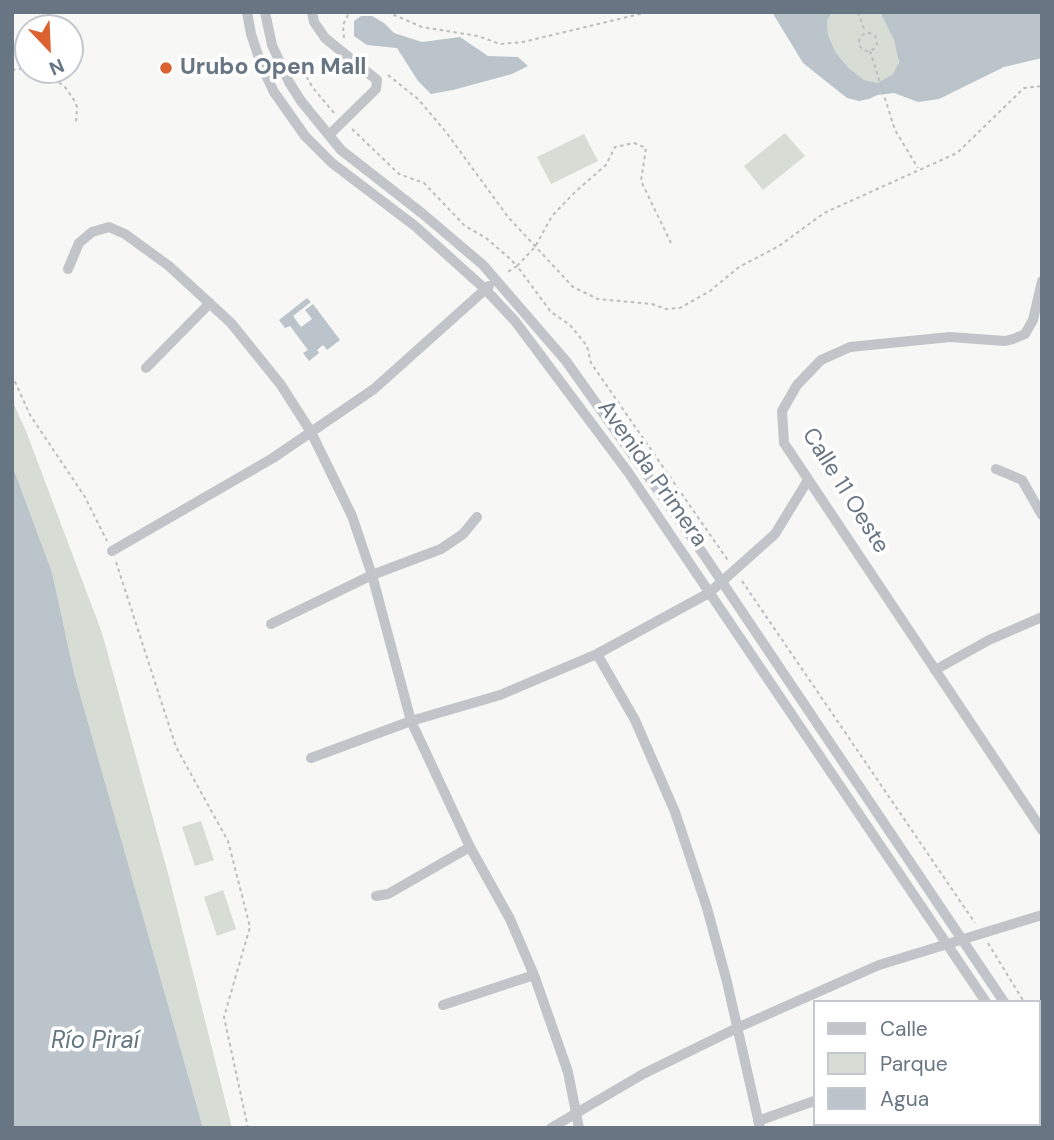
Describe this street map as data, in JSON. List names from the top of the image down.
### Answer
{
  "streets": {
    "street": ["Avenida Primera", "Calle 11 Oeste"]
  },
  "water": ["Río Piraí"],
  "places": ["Urubo Open Mall"],
  "legend": ["Calle", "Parque", "Agua"],
  "north": "bottom right"
}
